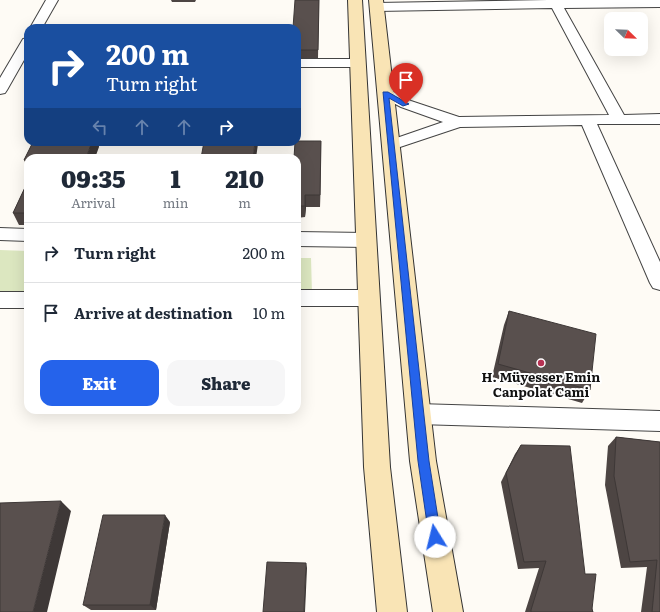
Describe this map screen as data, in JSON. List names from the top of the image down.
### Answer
{
  "places": ["H. Müyesser Emin Canpolat Cami"],
  "north": "bottom right",
  "page": {
    "turn": ["200 m", "Turn right"],
    "eta": [
      "09:35",
      "Arrival",
      "1",
      "min",
      "210",
      "m"
    ],
    "list": [
      {
        "name": "Turn right",
        "value": "200 m"
      },
      {
        "name": "Arrive at destination",
        "value": "10 m"
      }
    ],
    "buttons": ["Exit", "Share"]
  }
}
